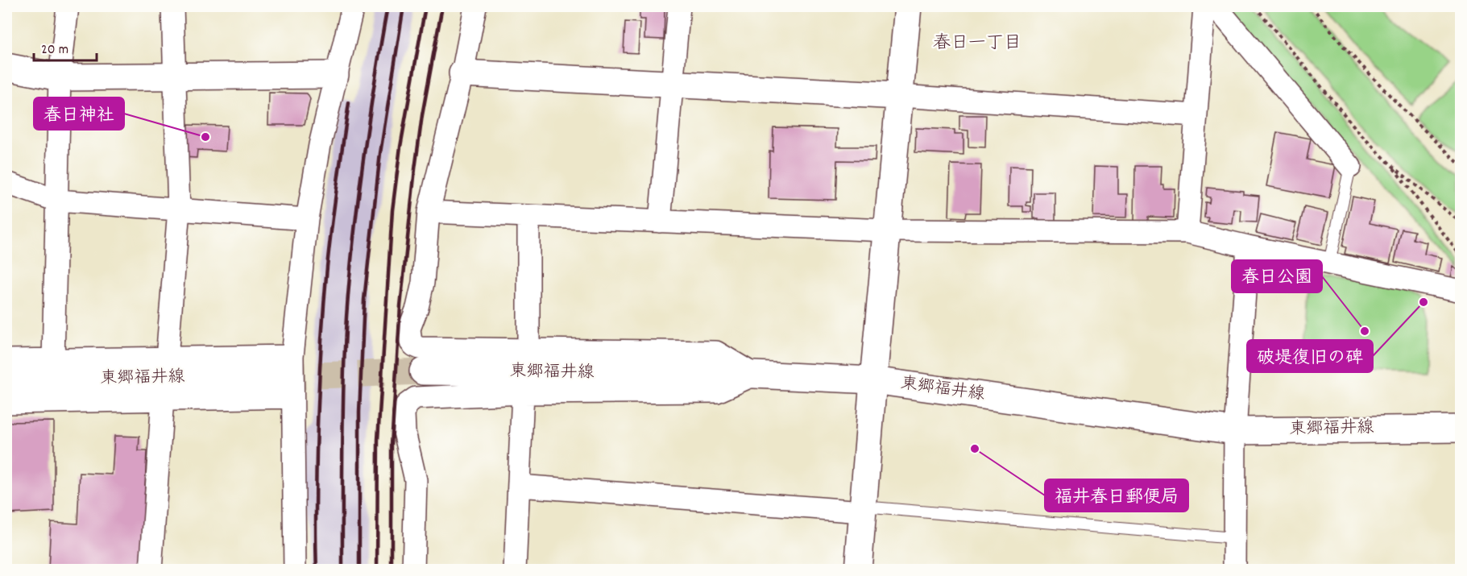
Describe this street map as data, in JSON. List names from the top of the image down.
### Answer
{
  "streets": {
    "street": ["東郷福井線"]
  },
  "districts": ["春日一丁目"],
  "places": [
    "春日神社",
    "破堤復旧の碑",
    "春日公園",
    "福井春日郵便局"
  ],
  "scale_bar": "20 m"
}
